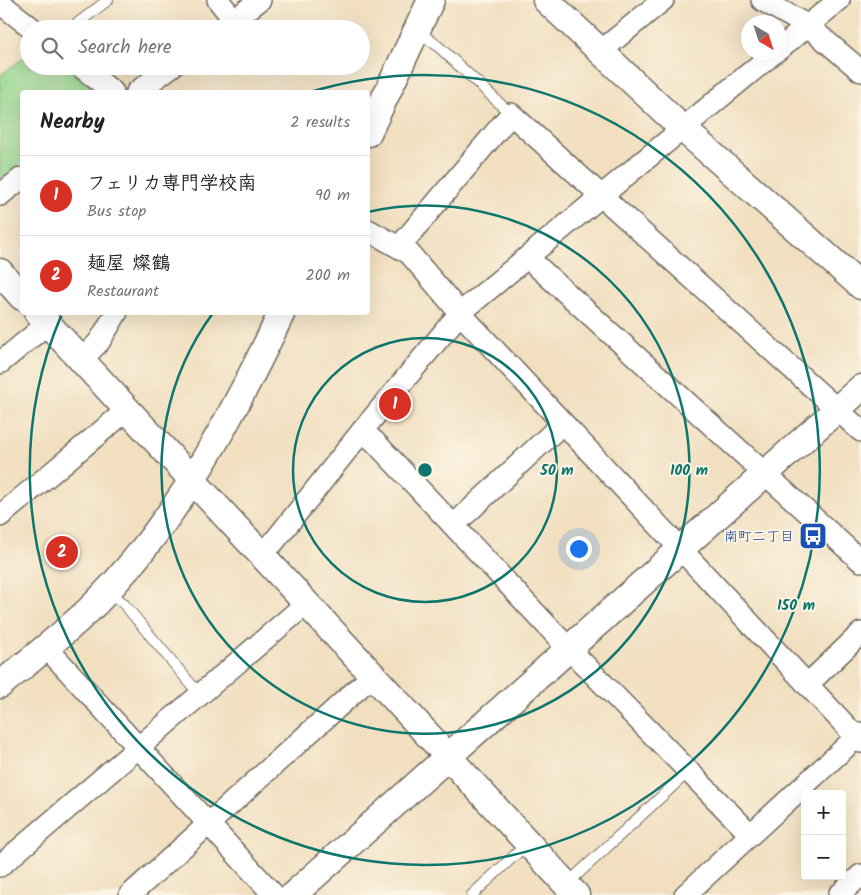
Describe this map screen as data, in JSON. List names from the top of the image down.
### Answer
{
  "places": {
    "bus stop": ["南町二丁目"]
  },
  "north": "bottom right",
  "page": {
    "search": "Search here",
    "heading": ["Nearby", "2 results"],
    "list": [
      {
        "mark": "1",
        "name": "フェリカ専門学校南",
        "note": "Bus stop",
        "value": "90 m"
      },
      {
        "mark": "2",
        "name": "麺屋 燦鶴",
        "note": "Restaurant",
        "value": "200 m"
      }
    ],
    "pins": ["1", "2"],
    "map_buttons": ["+", "−"]
  },
  "rings": ["50 m", "100 m", "150 m"]
}
